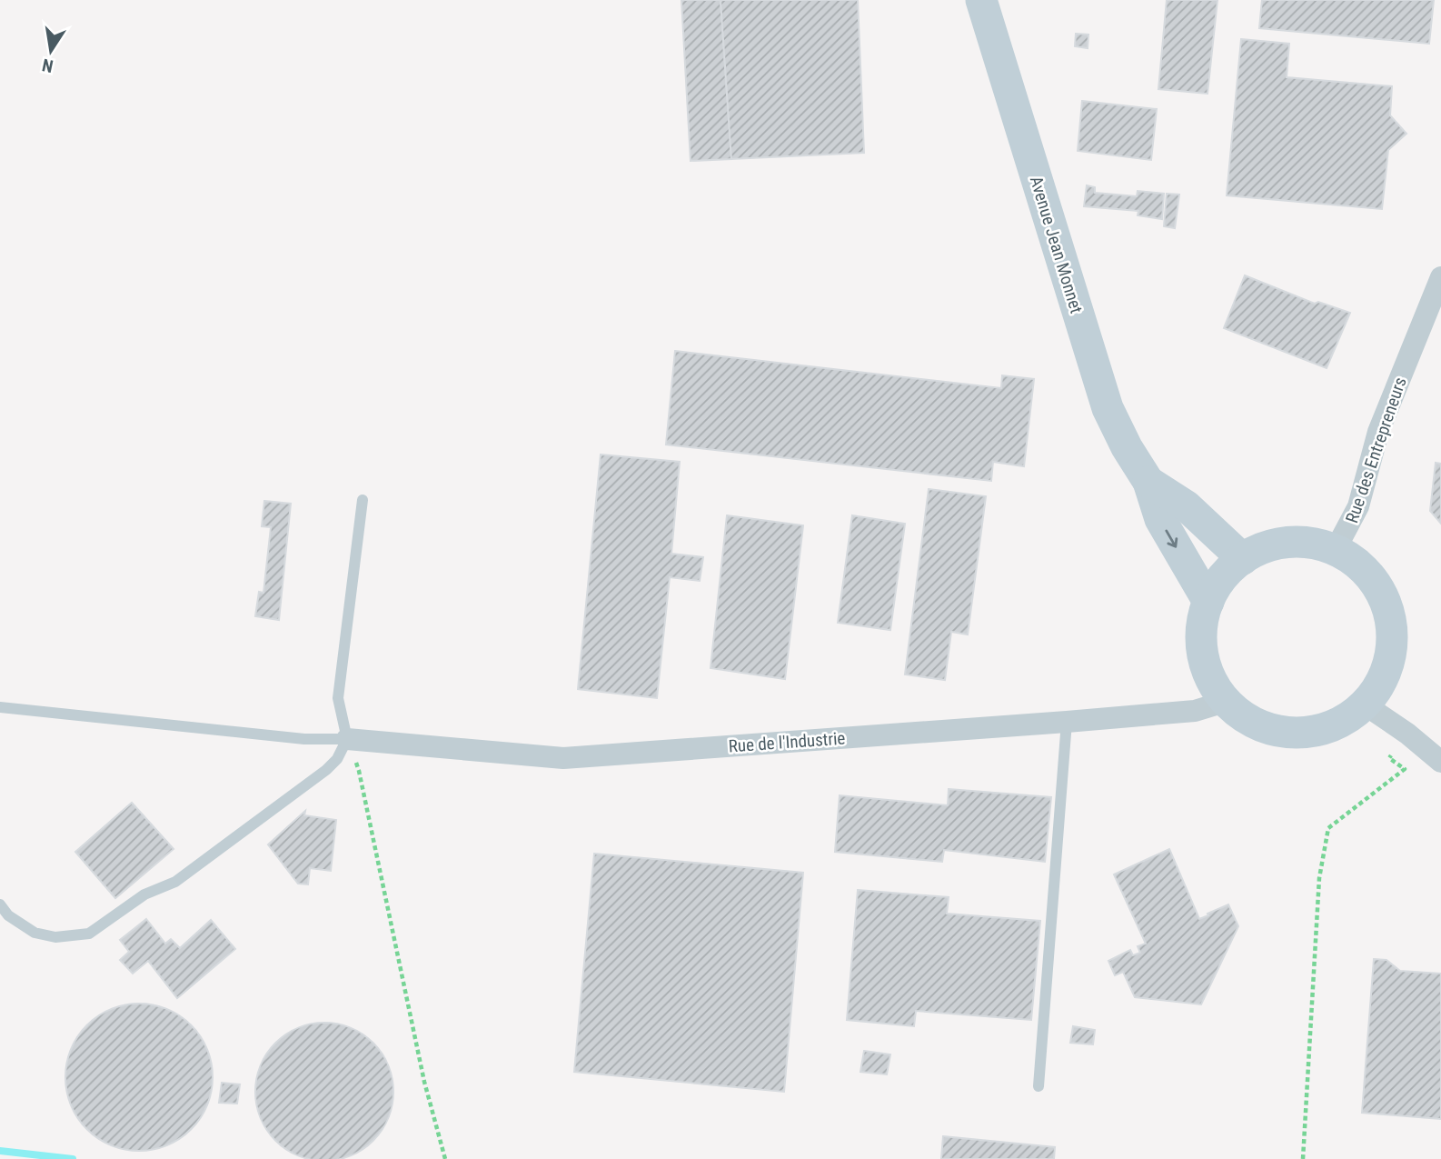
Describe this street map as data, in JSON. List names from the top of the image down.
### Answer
{
  "streets": {
    "street": ["Avenue Jean Monnet", "Rue des Entrepreneurs", "Rue de l'Industrie"]
  },
  "crossings": [
    ["Avenue Jean Monnet", "Rue des Entrepreneurs"],
    ["Avenue Jean Monnet", "Rue de l'Industrie"],
    ["Rue des Entrepreneurs", "Rue de l'Industrie"]
  ],
  "north": "bottom"
}
